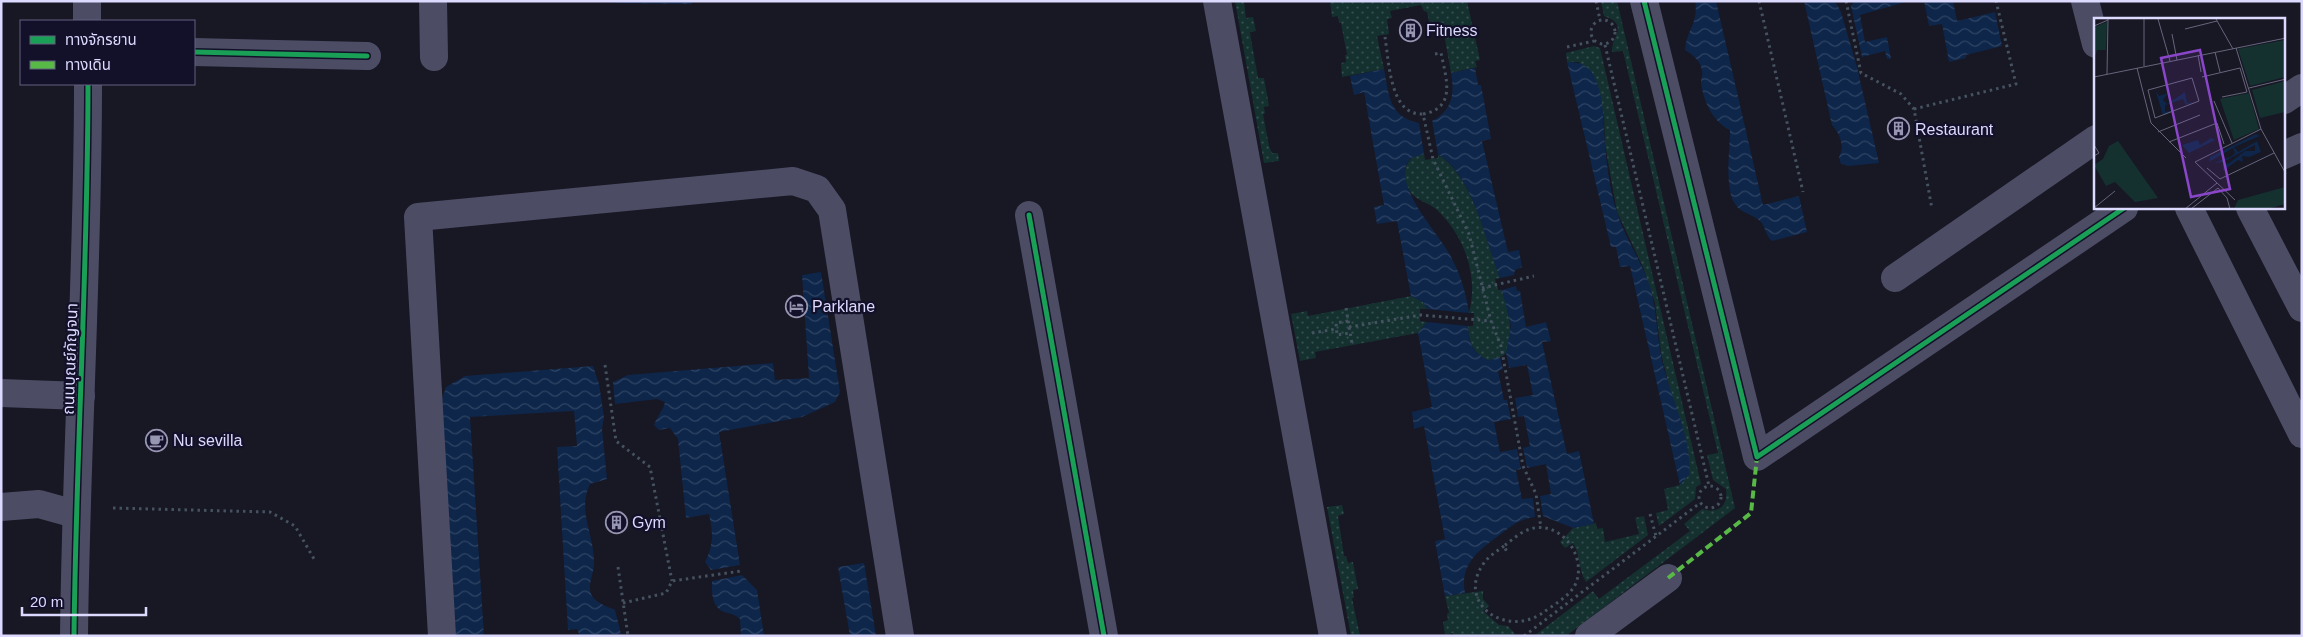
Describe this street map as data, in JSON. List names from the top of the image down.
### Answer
{
  "streets": {
    "street": ["ถนนบุณย์กัญจนา"]
  },
  "places": {
    "building": ["Fitness", "Restaurant", "Gym"],
    "hotel": ["Parklane"],
    "cafe": ["Nu sevilla"]
  },
  "legend": ["ทางจักรยาน", "ทางเดิน"],
  "scale_bar": "20 m"
}
